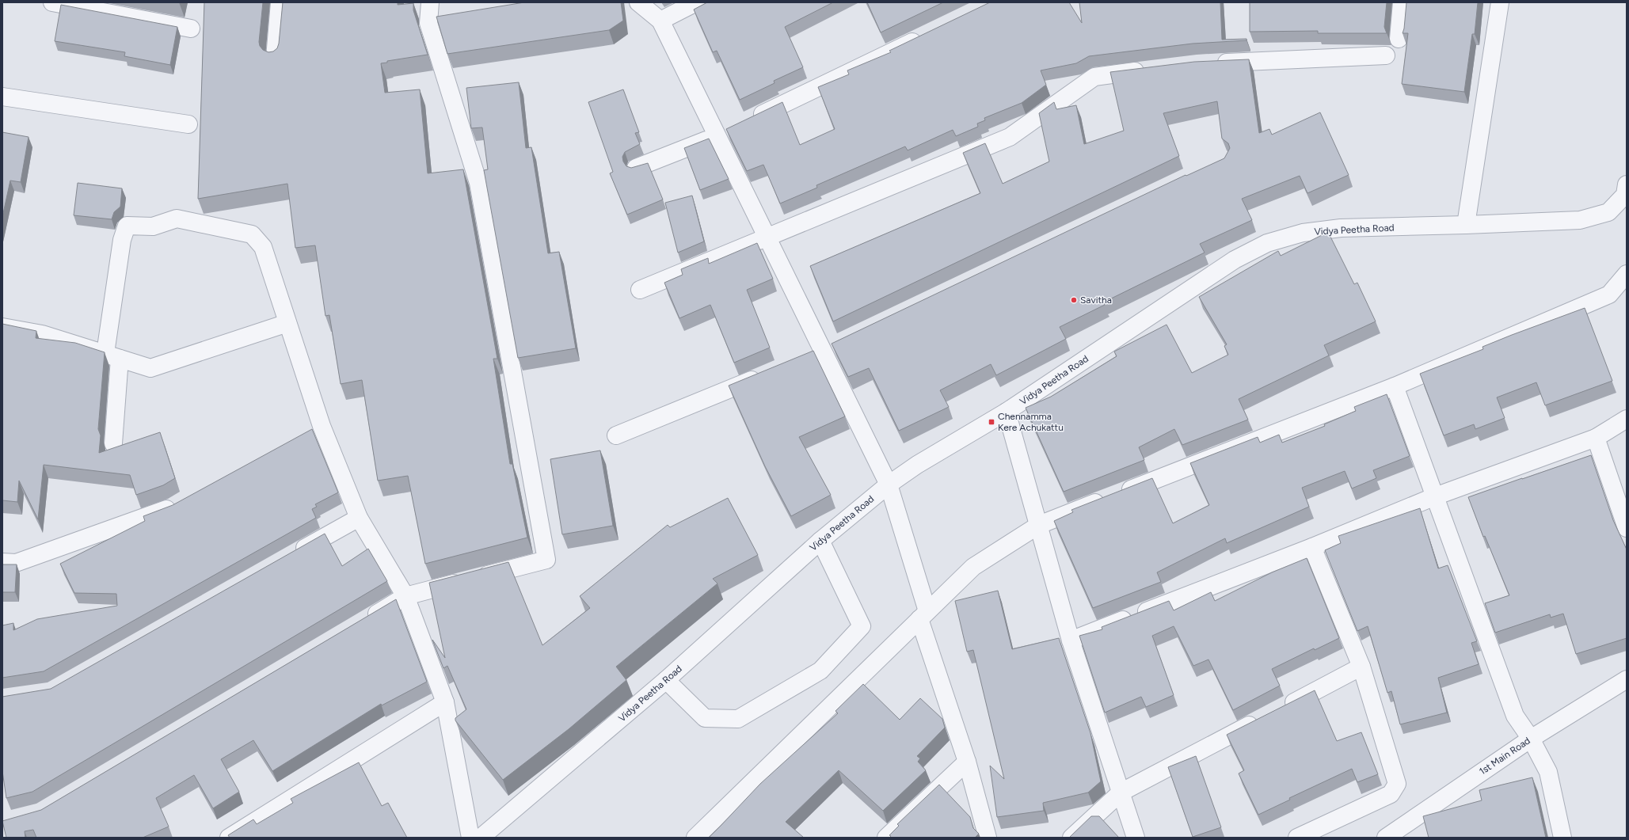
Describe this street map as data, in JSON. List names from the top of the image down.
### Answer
{
  "streets": {
    "street": ["Vidya Peetha Road", "1st Main Road"]
  },
  "places": {
    "other": ["Savitha"],
    "transit": ["Chennamma Kere Achukattu"]
  }
}
